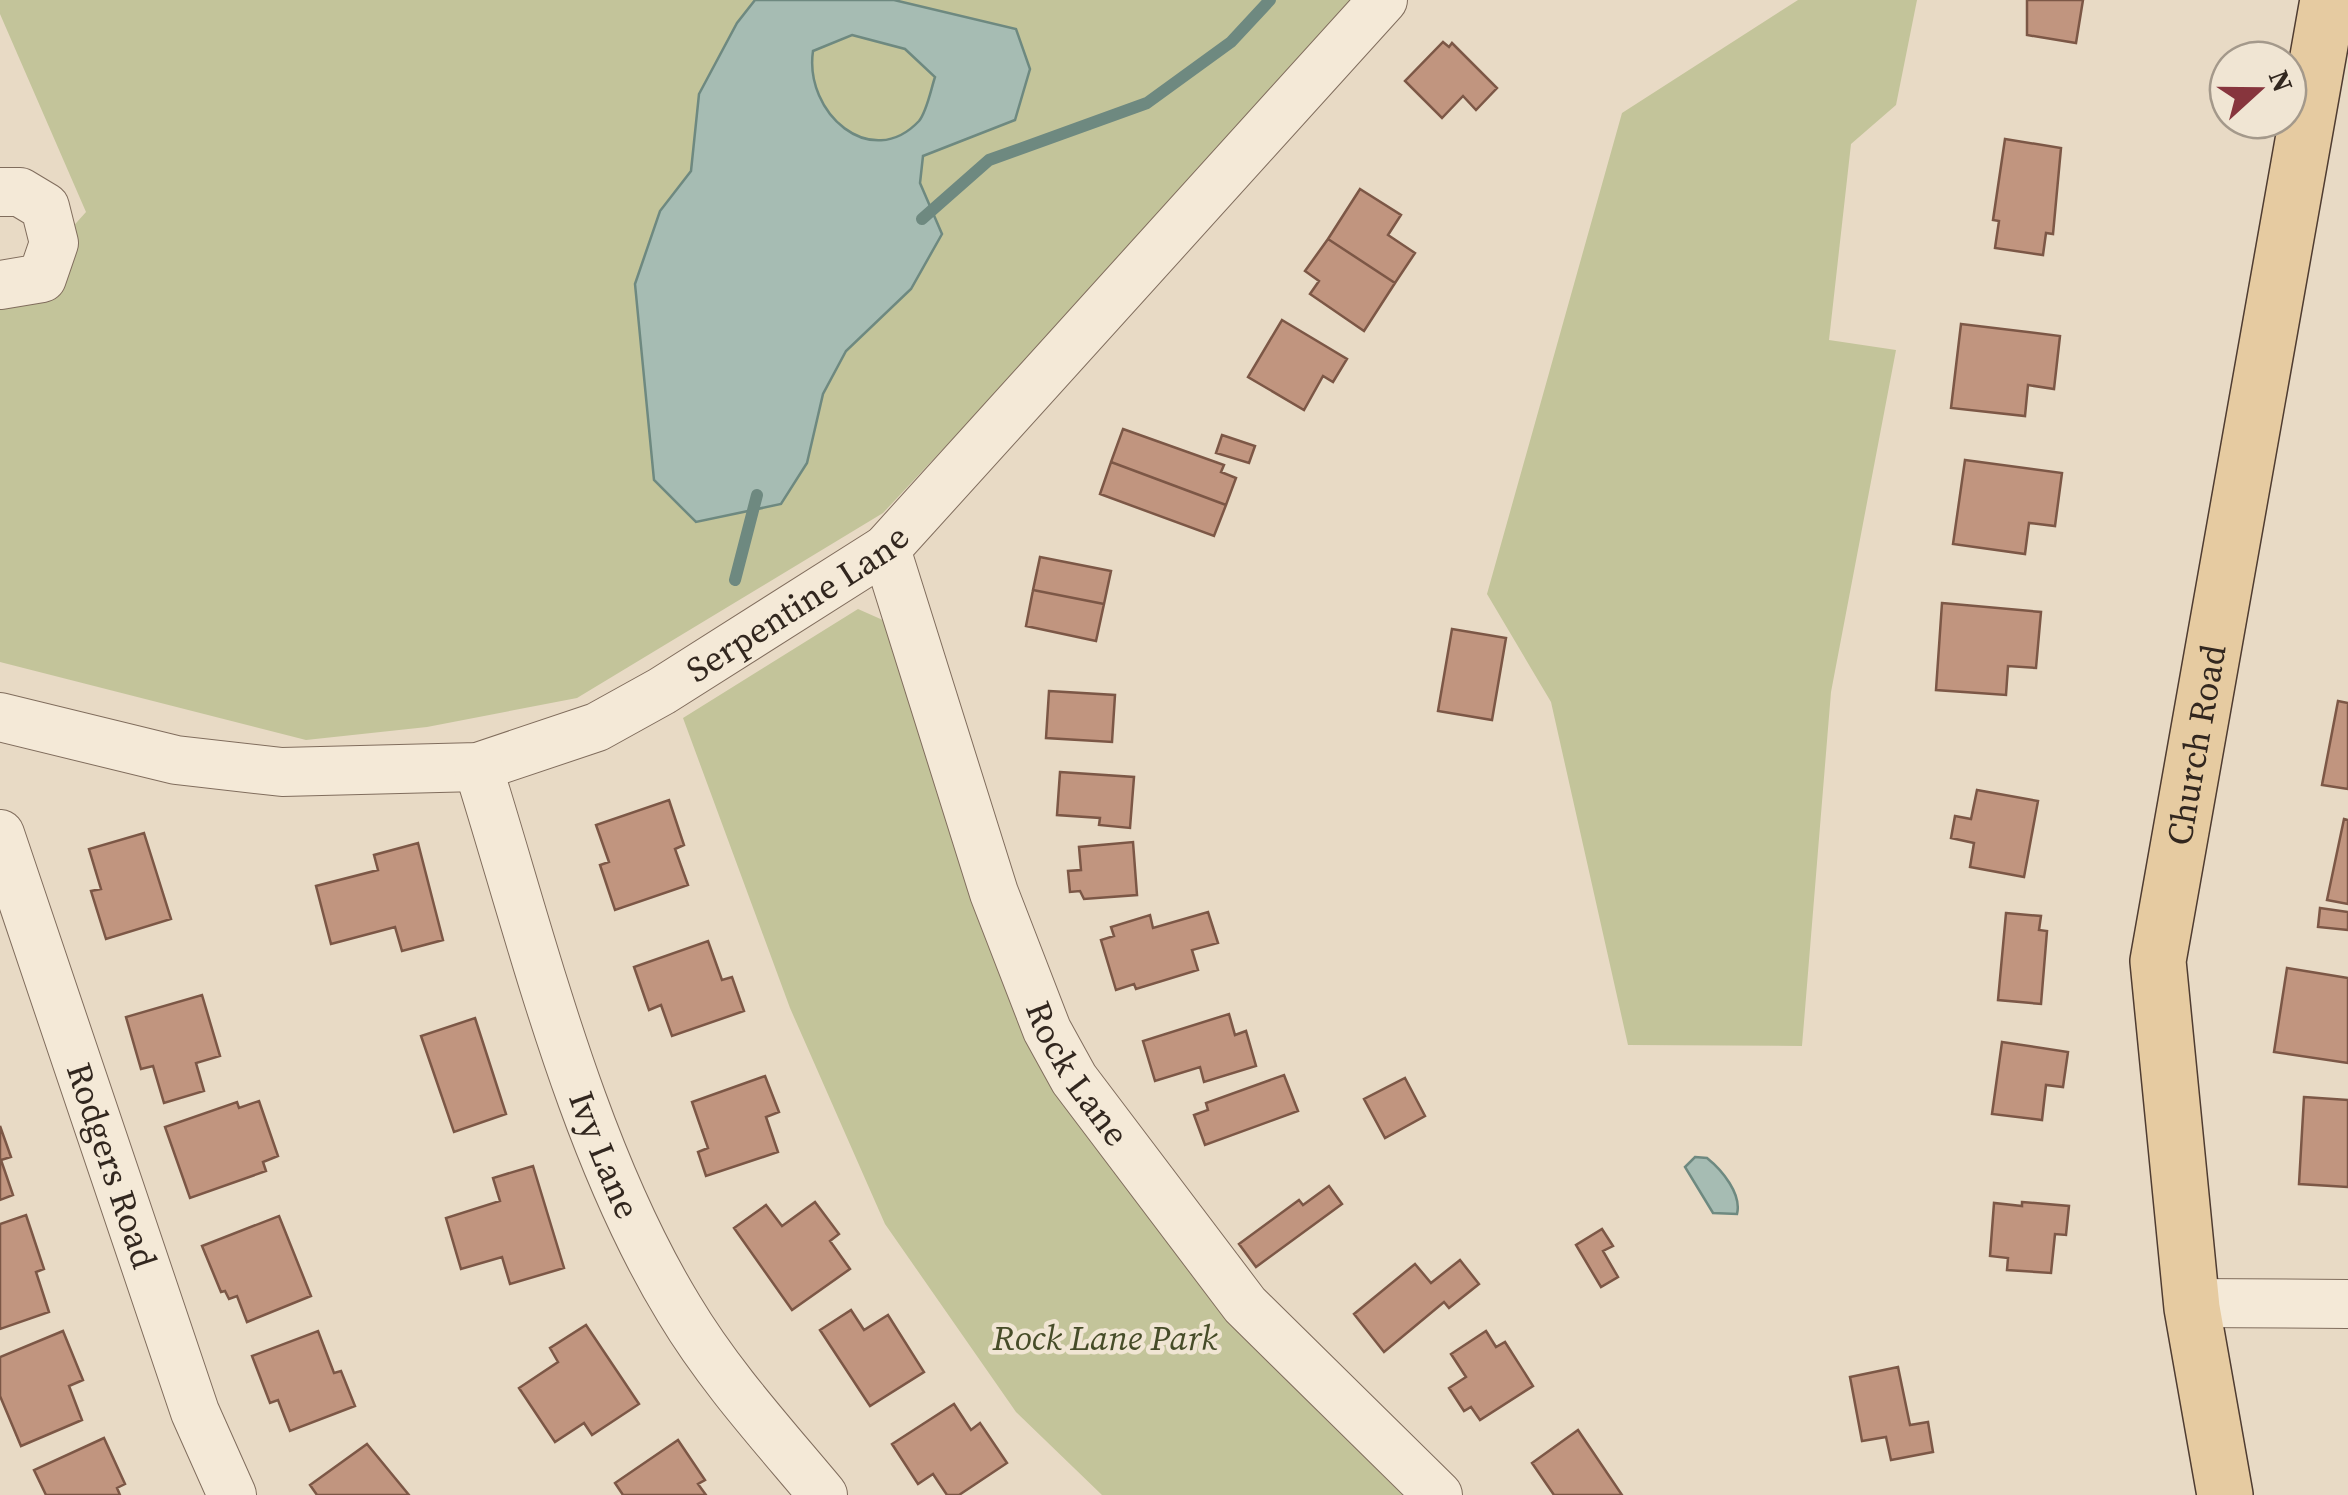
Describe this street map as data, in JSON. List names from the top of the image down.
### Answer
{
  "streets": {
    "main road": ["Church Road"],
    "street": [
      "Serpentine Lane",
      "Rock Lane",
      "Ivy Lane",
      "Rodgers Road"
    ]
  },
  "crossings": [
    ["Serpentine Lane", "Rock Lane"],
    ["Serpentine Lane", "Ivy Lane"]
  ],
  "parks": ["Rock Lane Park"],
  "north": "right"
}
